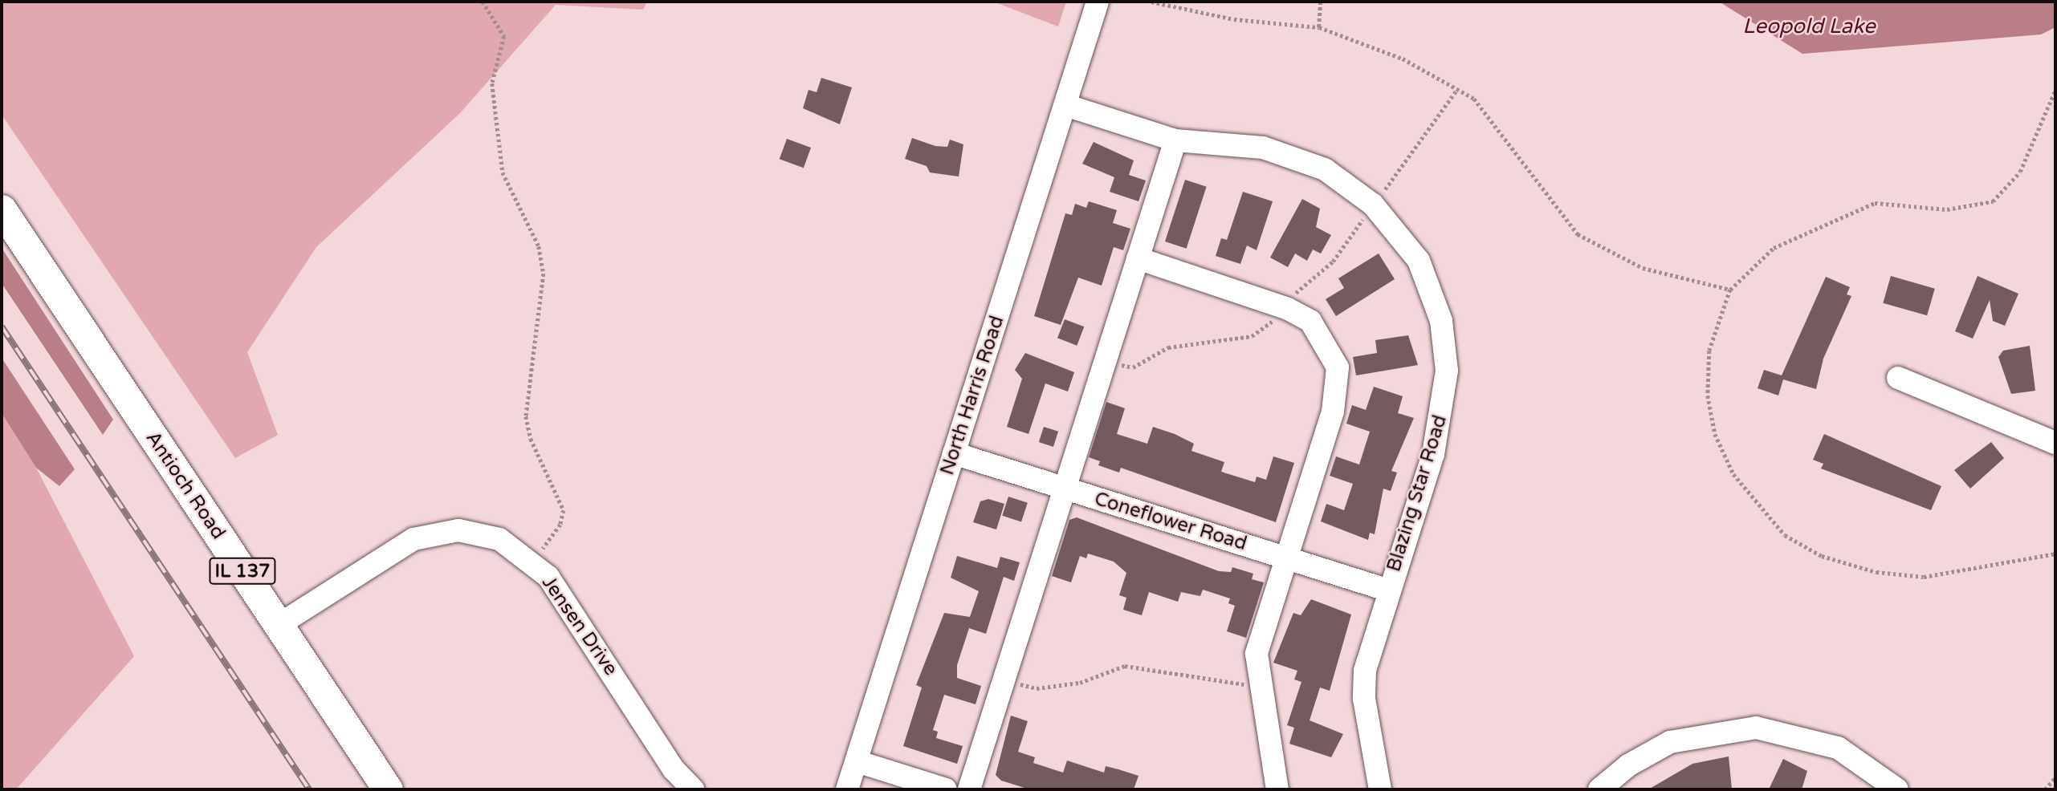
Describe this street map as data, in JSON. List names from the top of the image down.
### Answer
{
  "streets": {
    "main road": ["Antioch Road", "IL 137"],
    "street": [
      "North Harris Road",
      "Blazing Star Road",
      "Coneflower Road",
      "Jensen Drive"
    ]
  },
  "crossings": [
    ["North Harris Road", "Blazing Star Road"],
    ["North Harris Road", "Coneflower Road"],
    ["Antioch Road", "Jensen Drive"],
    ["Blazing Star Road", "Coneflower Road"]
  ],
  "water": ["Leopold Lake"]
}
